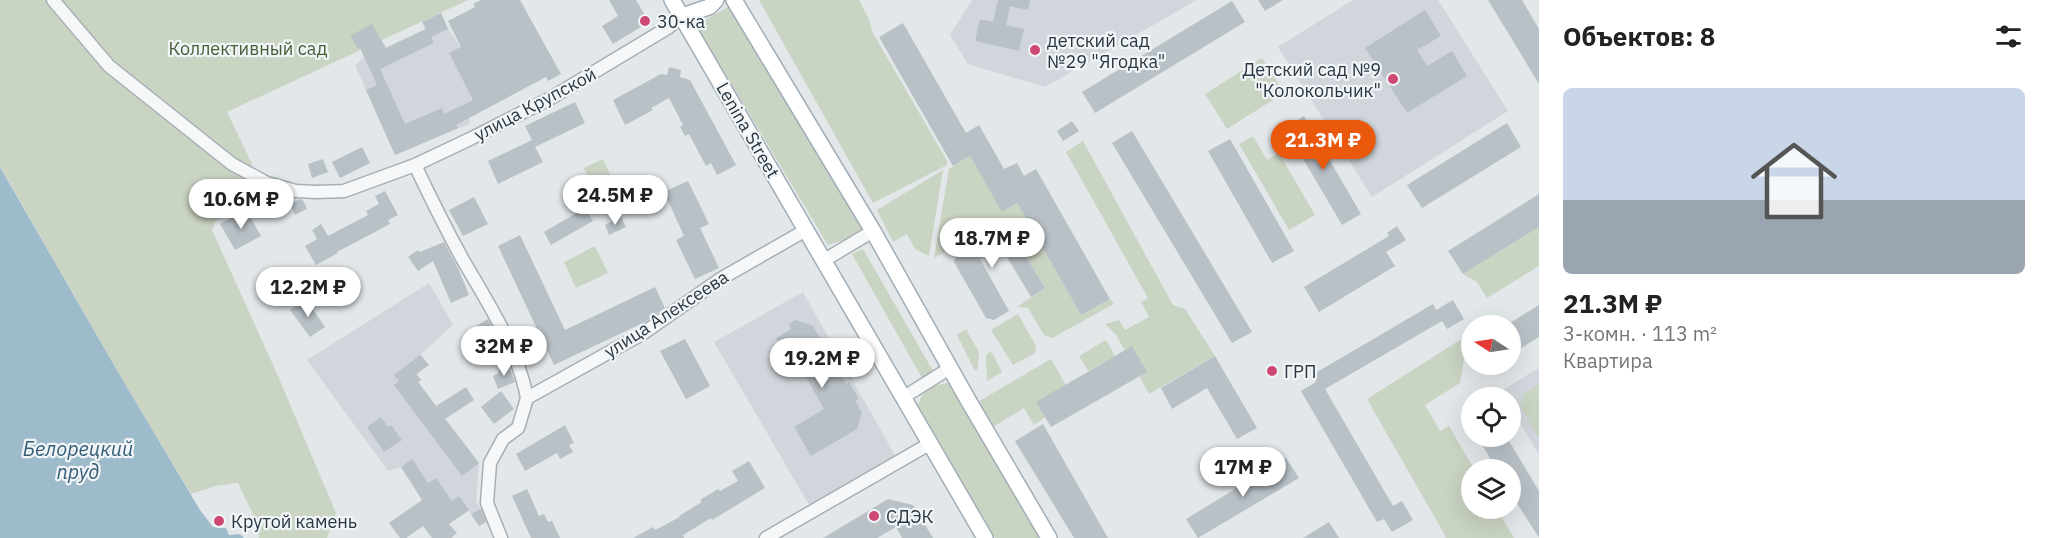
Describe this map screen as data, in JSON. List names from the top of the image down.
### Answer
{
  "streets": {
    "main road": ["улица Крупской", "Lenina Street"],
    "street": ["улица Алексеева"]
  },
  "crossings": [
    ["улица Крупской", "Lenina Street"],
    ["Lenina Street", "улица Алексеева"]
  ],
  "water": ["Белорецкий пруд"],
  "parks": ["Коллективный сад"],
  "places": [
    "30-ка",
    "детский сад №29 \"Ягодка\"",
    "Детский сад №9 \"Колокольчик\"",
    "ГРП",
    "СДЭК",
    "Крутой камень"
  ],
  "north": "left",
  "page": {
    "heading": "Объектов: 8",
    "list": [
      {
        "name": "21.3M ₽",
        "note": "3-комн. · 113 m² · Квартира"
      }
    ],
    "price": [
      "21.3M ₽",
      "24.5M ₽",
      "10.6M ₽",
      "18.7M ₽",
      "12.2M ₽",
      "32M ₽",
      "19.2M ₽",
      "17M ₽"
    ]
  }
}
